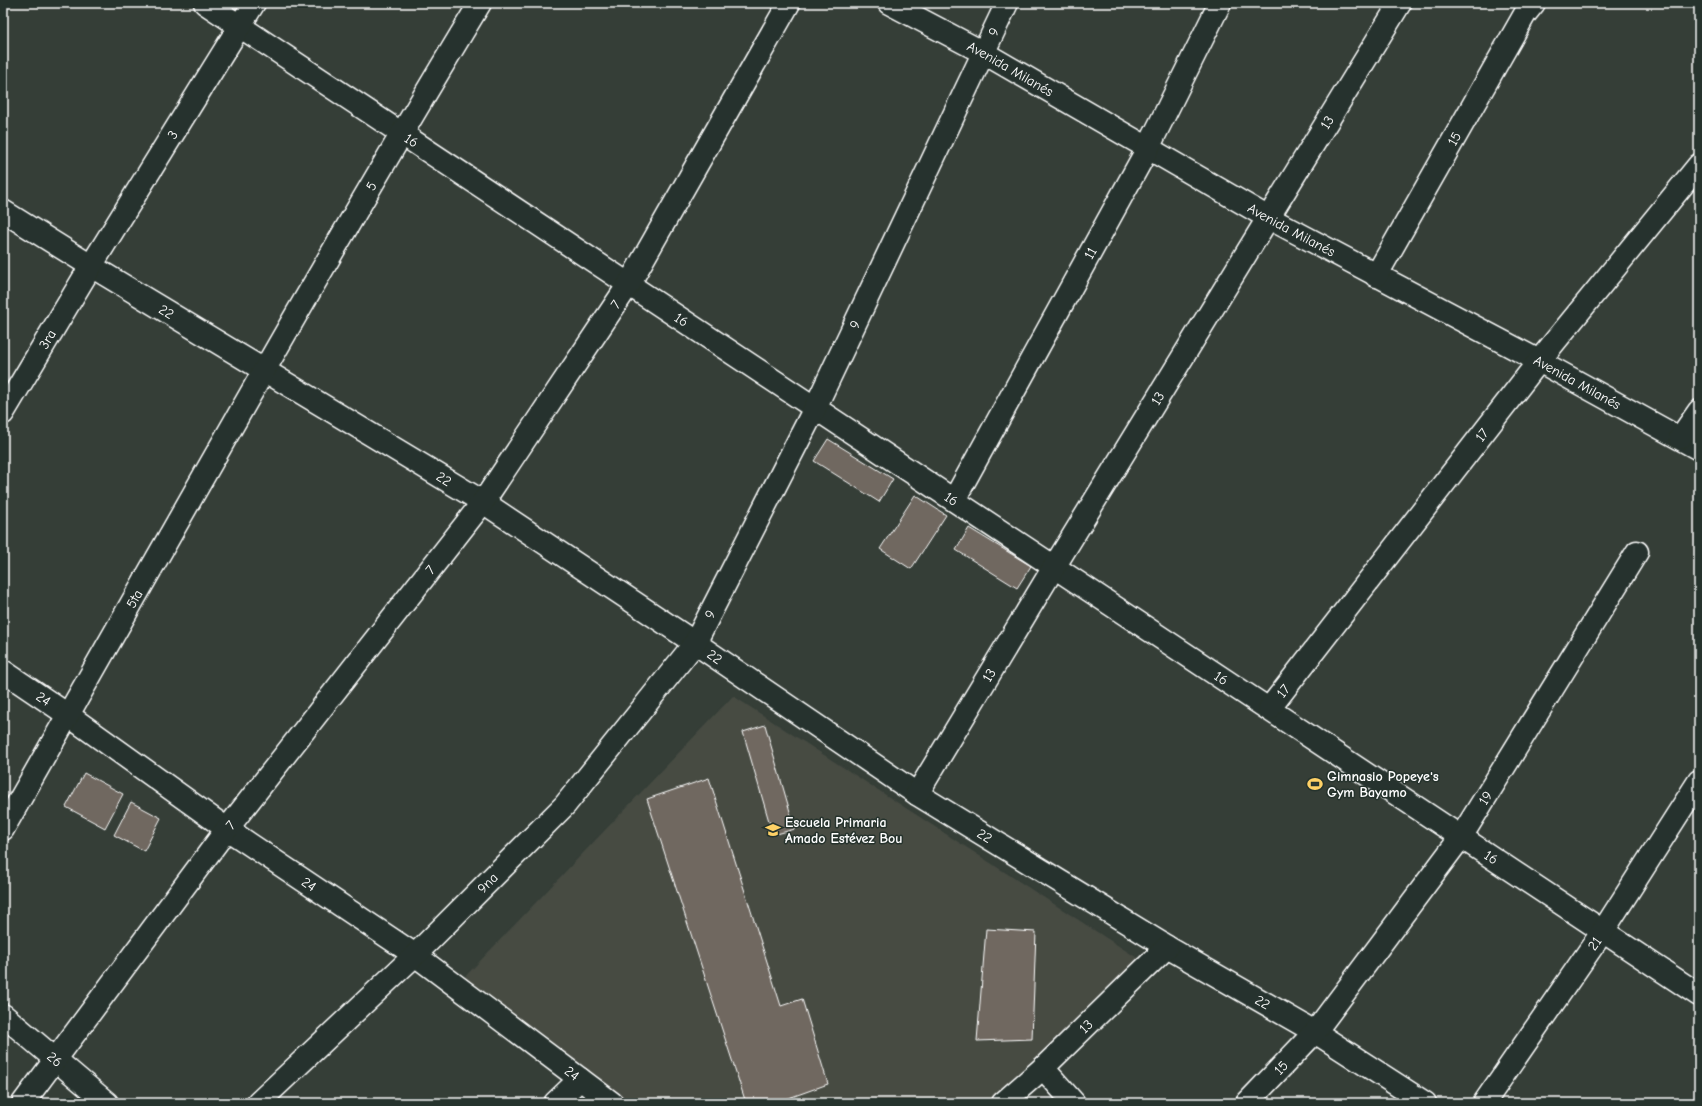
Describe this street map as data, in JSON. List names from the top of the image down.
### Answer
{
  "streets": {
    "street": [
      "9",
      "Avenida Milanés",
      "13",
      "3",
      "15",
      "16",
      "5",
      "11",
      "7",
      "22",
      "3ra",
      "17",
      "5ta",
      "24",
      "19",
      "9na",
      "21",
      "26"
    ]
  },
  "crossings": [
    ["9", "Avenida Milanés"],
    ["9", "16"],
    ["9", "22"],
    ["9", "9na"],
    ["Avenida Milanés", "13"],
    ["Avenida Milanés", "15"],
    ["Avenida Milanés", "11"],
    ["Avenida Milanés", "17"],
    ["13", "16"],
    ["13", "22"],
    ["3", "16"],
    ["3", "22"],
    ["3", "3ra"],
    ["15", "22"],
    ["15", "19"],
    ["16", "5"],
    ["16", "11"],
    ["16", "7"],
    ["16", "17"],
    ["16", "19"],
    ["16", "21"],
    ["5", "22"],
    ["5", "5ta"],
    ["7", "22"],
    ["7", "24"],
    ["7", "26"],
    ["22", "3ra"],
    ["22", "5ta"],
    ["22", "19"],
    ["22", "9na"],
    ["5ta", "24"],
    ["24", "9na"]
  ],
  "places": {
    "sports": ["Gimnasio Popeye's Gym Bayamo"],
    "school or university": ["Escuela Primaria Amado Estévez Bou"]
  }
}
